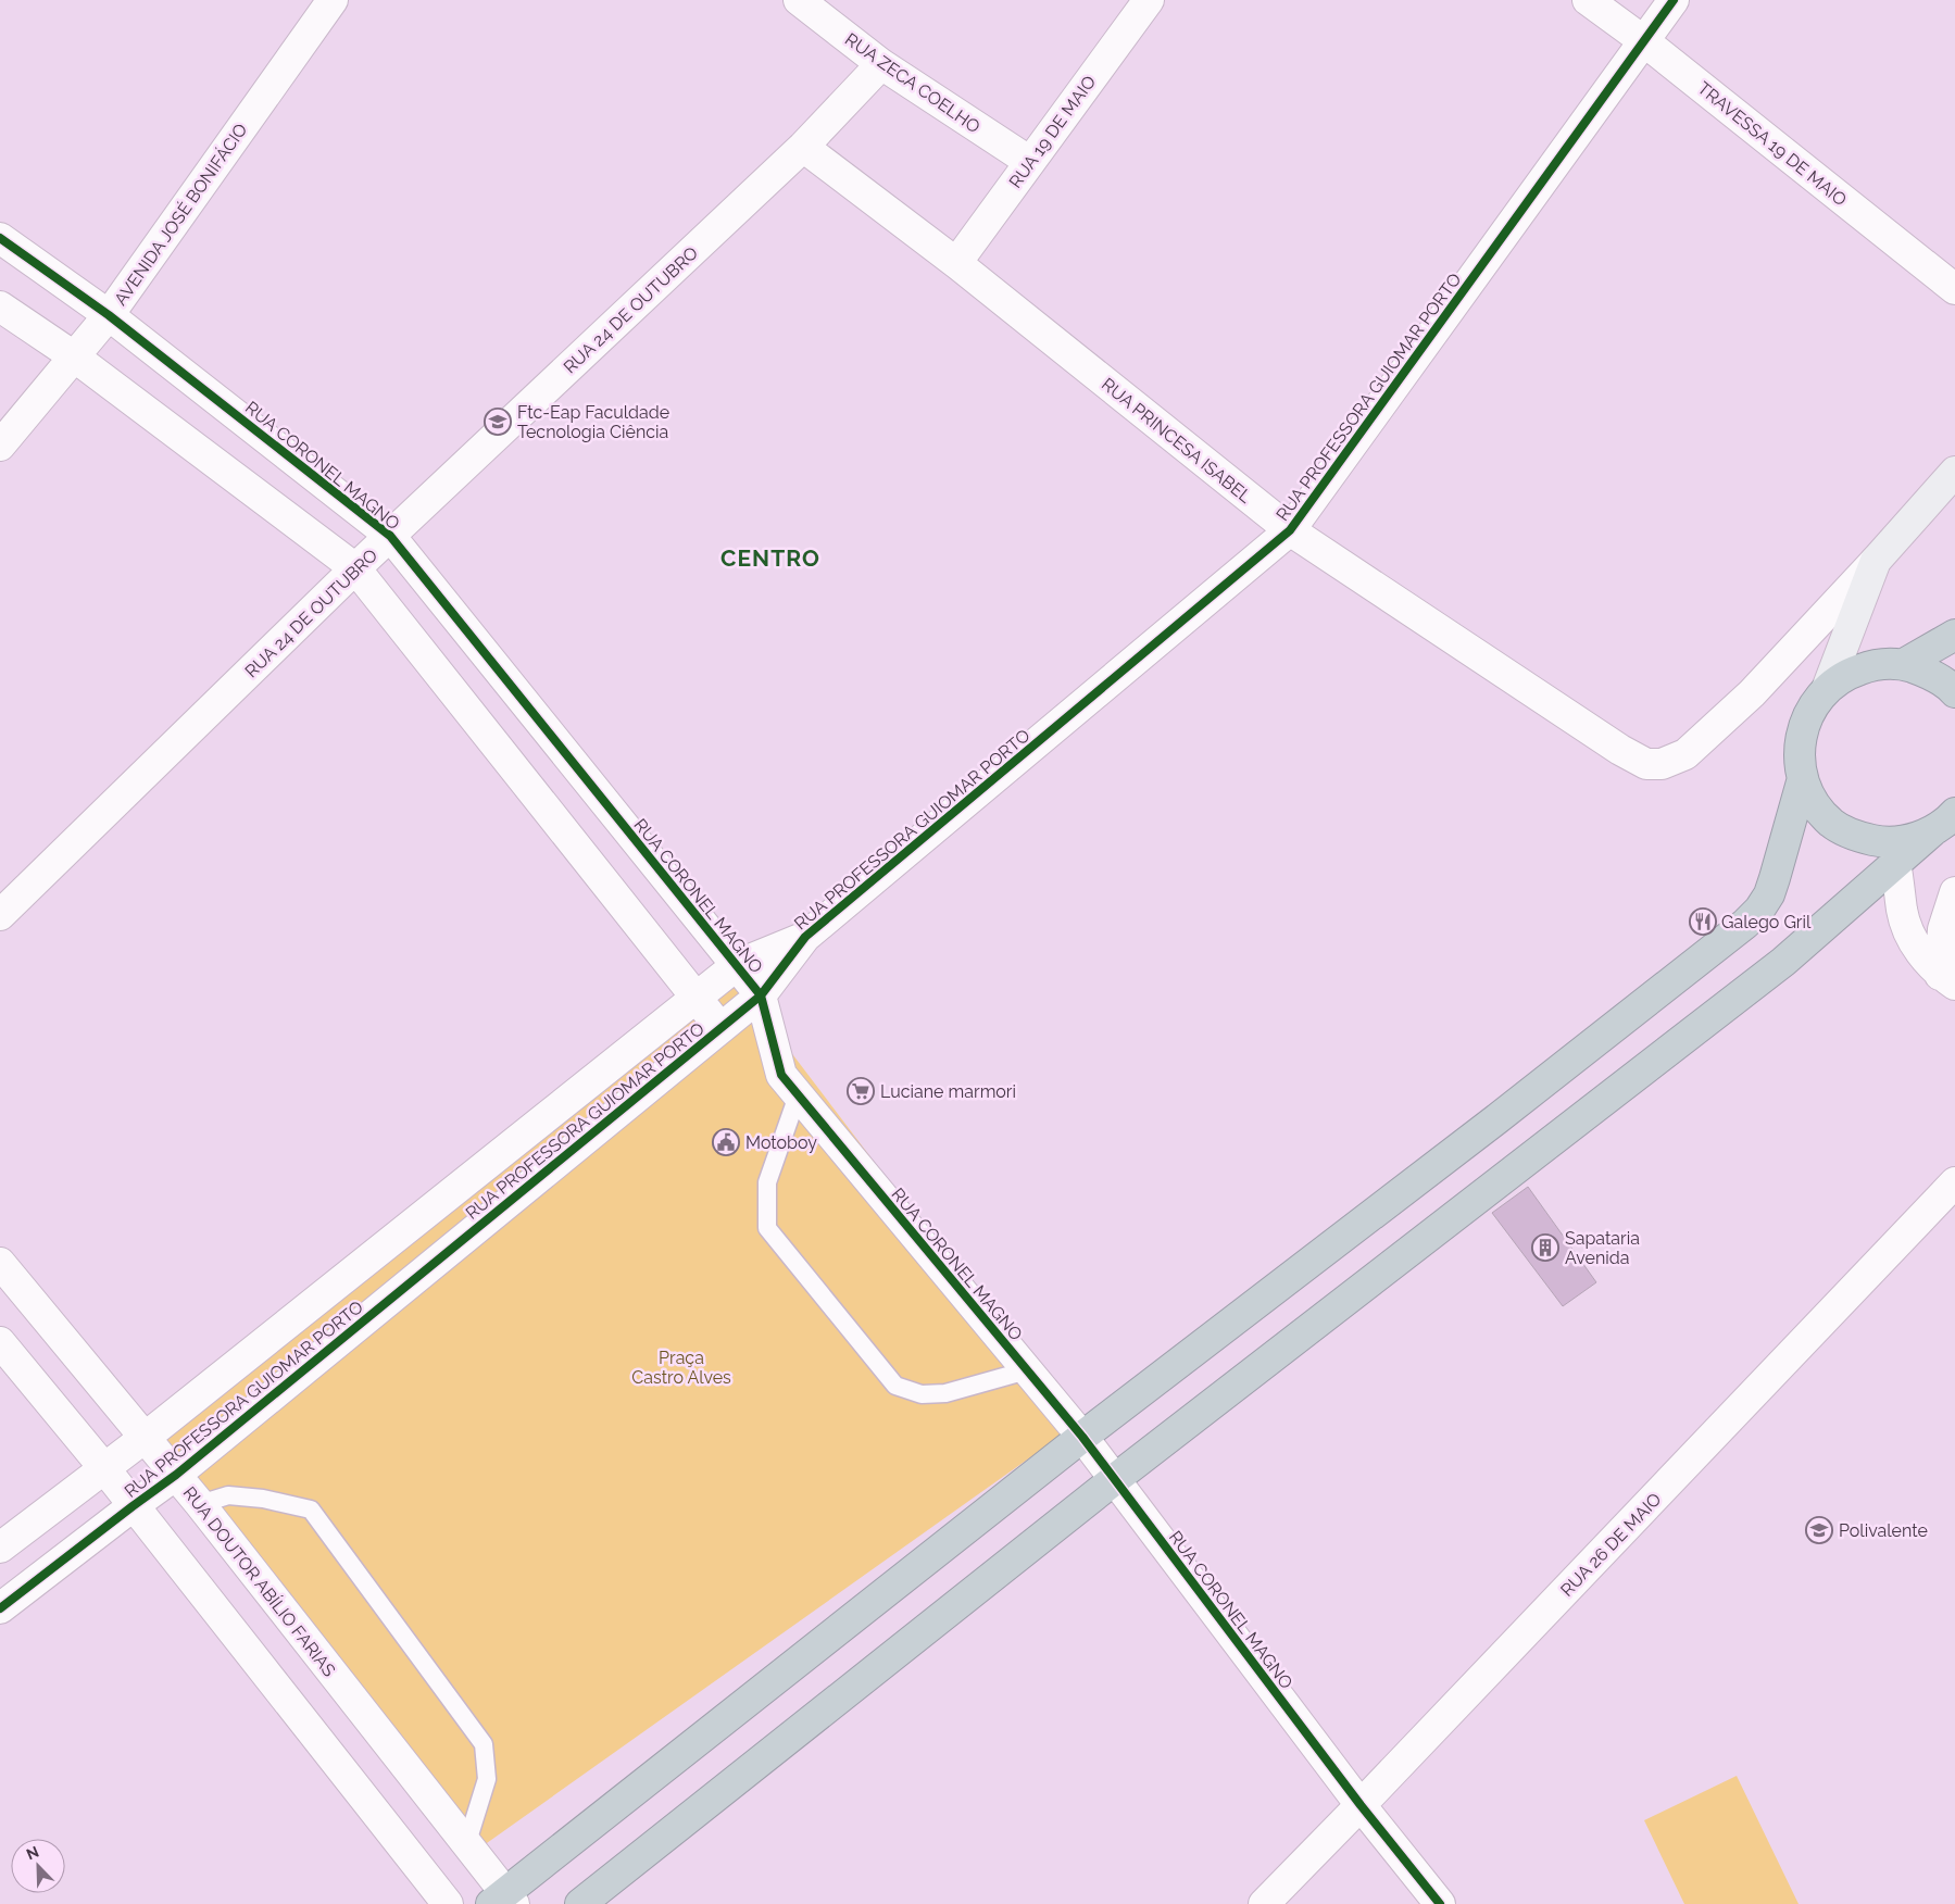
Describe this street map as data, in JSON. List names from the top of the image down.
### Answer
{
  "streets": {
    "street": [
      "RUA ZECA COELHO",
      "RUA 19 DE MAIO",
      "TRAVESSA 19 DE MAIO",
      "AVENIDA JOSÉ BONIFÁCIO",
      "RUA 24 DE OUTUBRO",
      "RUA PROFESSORA GUIOMAR PORTO",
      "RUA PRINCESA ISABEL",
      "RUA CORONEL MAGNO",
      "RUA 26 DE MAIO",
      "RUA DOUTOR ABÍLIO FARIAS"
    ]
  },
  "crossings": [
    ["RUA ZECA COELHO", "RUA 19 DE MAIO"],
    ["RUA ZECA COELHO", "RUA 24 DE OUTUBRO"],
    ["RUA 19 DE MAIO", "RUA PRINCESA ISABEL"],
    ["TRAVESSA 19 DE MAIO", "RUA PROFESSORA GUIOMAR PORTO"],
    ["AVENIDA JOSÉ BONIFÁCIO", "RUA CORONEL MAGNO"],
    ["RUA 24 DE OUTUBRO", "RUA PRINCESA ISABEL"],
    ["RUA 24 DE OUTUBRO", "RUA CORONEL MAGNO"],
    ["RUA PROFESSORA GUIOMAR PORTO", "RUA PRINCESA ISABEL"],
    ["RUA PROFESSORA GUIOMAR PORTO", "RUA CORONEL MAGNO"],
    ["RUA PROFESSORA GUIOMAR PORTO", "RUA DOUTOR ABÍLIO FARIAS"],
    ["RUA CORONEL MAGNO", "RUA 26 DE MAIO"]
  ],
  "districts": ["CENTRO"],
  "parks": ["Praça Castro Alves"],
  "places": {
    "school or university": ["Ftc-Eap Faculdade Tecnologia Ciência", "Polivalente"],
    "restaurant": ["Galego Gril"],
    "supermarket": ["Luciane marmori"],
    "public building": ["Motoboy"],
    "building": ["Sapataria Avenida"]
  },
  "north": "top left"
}
